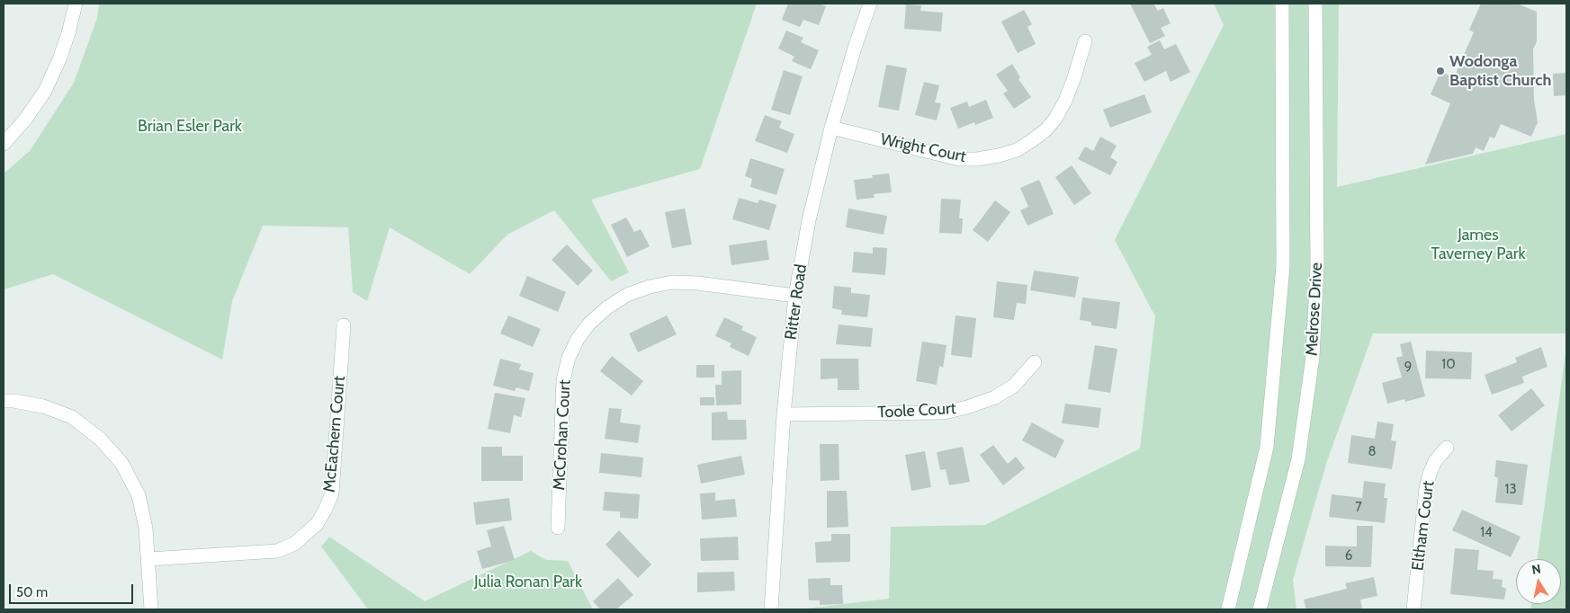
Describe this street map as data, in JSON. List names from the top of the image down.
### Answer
{
  "streets": {
    "street": [
      "Wright Court",
      "Ritter Road",
      "Melrose Drive",
      "Toole Court",
      "McEachern Court",
      "McCrohan Court",
      "Eltham Court"
    ]
  },
  "crossings": [
    ["Wright Court", "Ritter Road"],
    ["Ritter Road", "Toole Court"],
    ["Ritter Road", "McCrohan Court"]
  ],
  "parks": ["Brian Esler Park", "James Taverney Park", "Julia Ronan Park"],
  "places": ["Wodonga Baptist Church"],
  "house_numbers": [
    "10",
    "9",
    "8",
    "13",
    "7",
    "14",
    "6"
  ],
  "scale_bar": "50 m",
  "north": "top"
}
